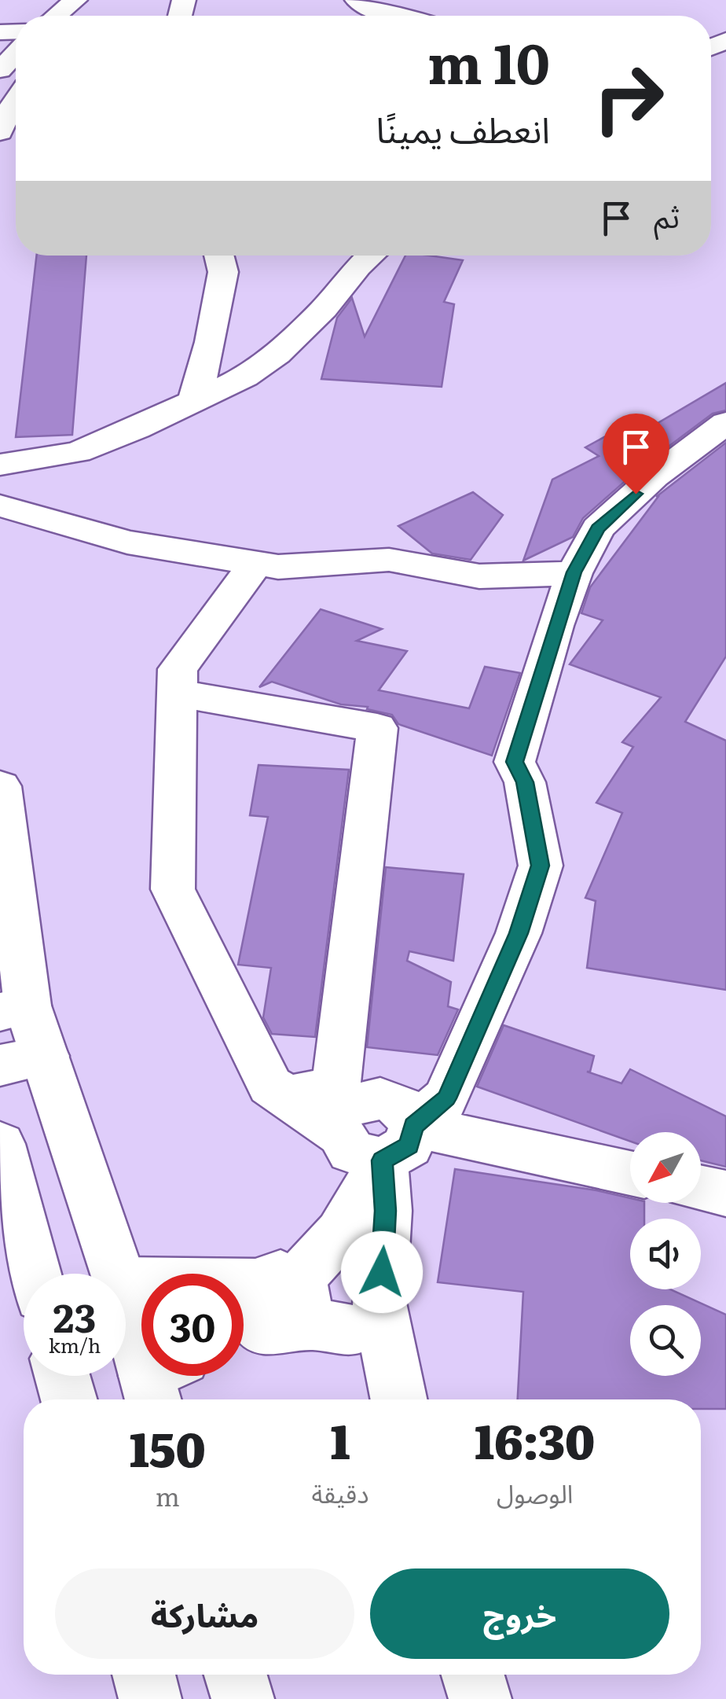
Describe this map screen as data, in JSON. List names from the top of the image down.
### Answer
{
  "north": "bottom left",
  "page": {
    "turn": ["10 m", "انعطف يمينًا"],
    "then": "ثم",
    "speed": "23 km/h",
    "limit": "30",
    "eta": [
      "16:30",
      "الوصول",
      "1",
      "دقيقة",
      "150",
      "m"
    ],
    "buttons": ["خروج", "مشاركة"]
  }
}
